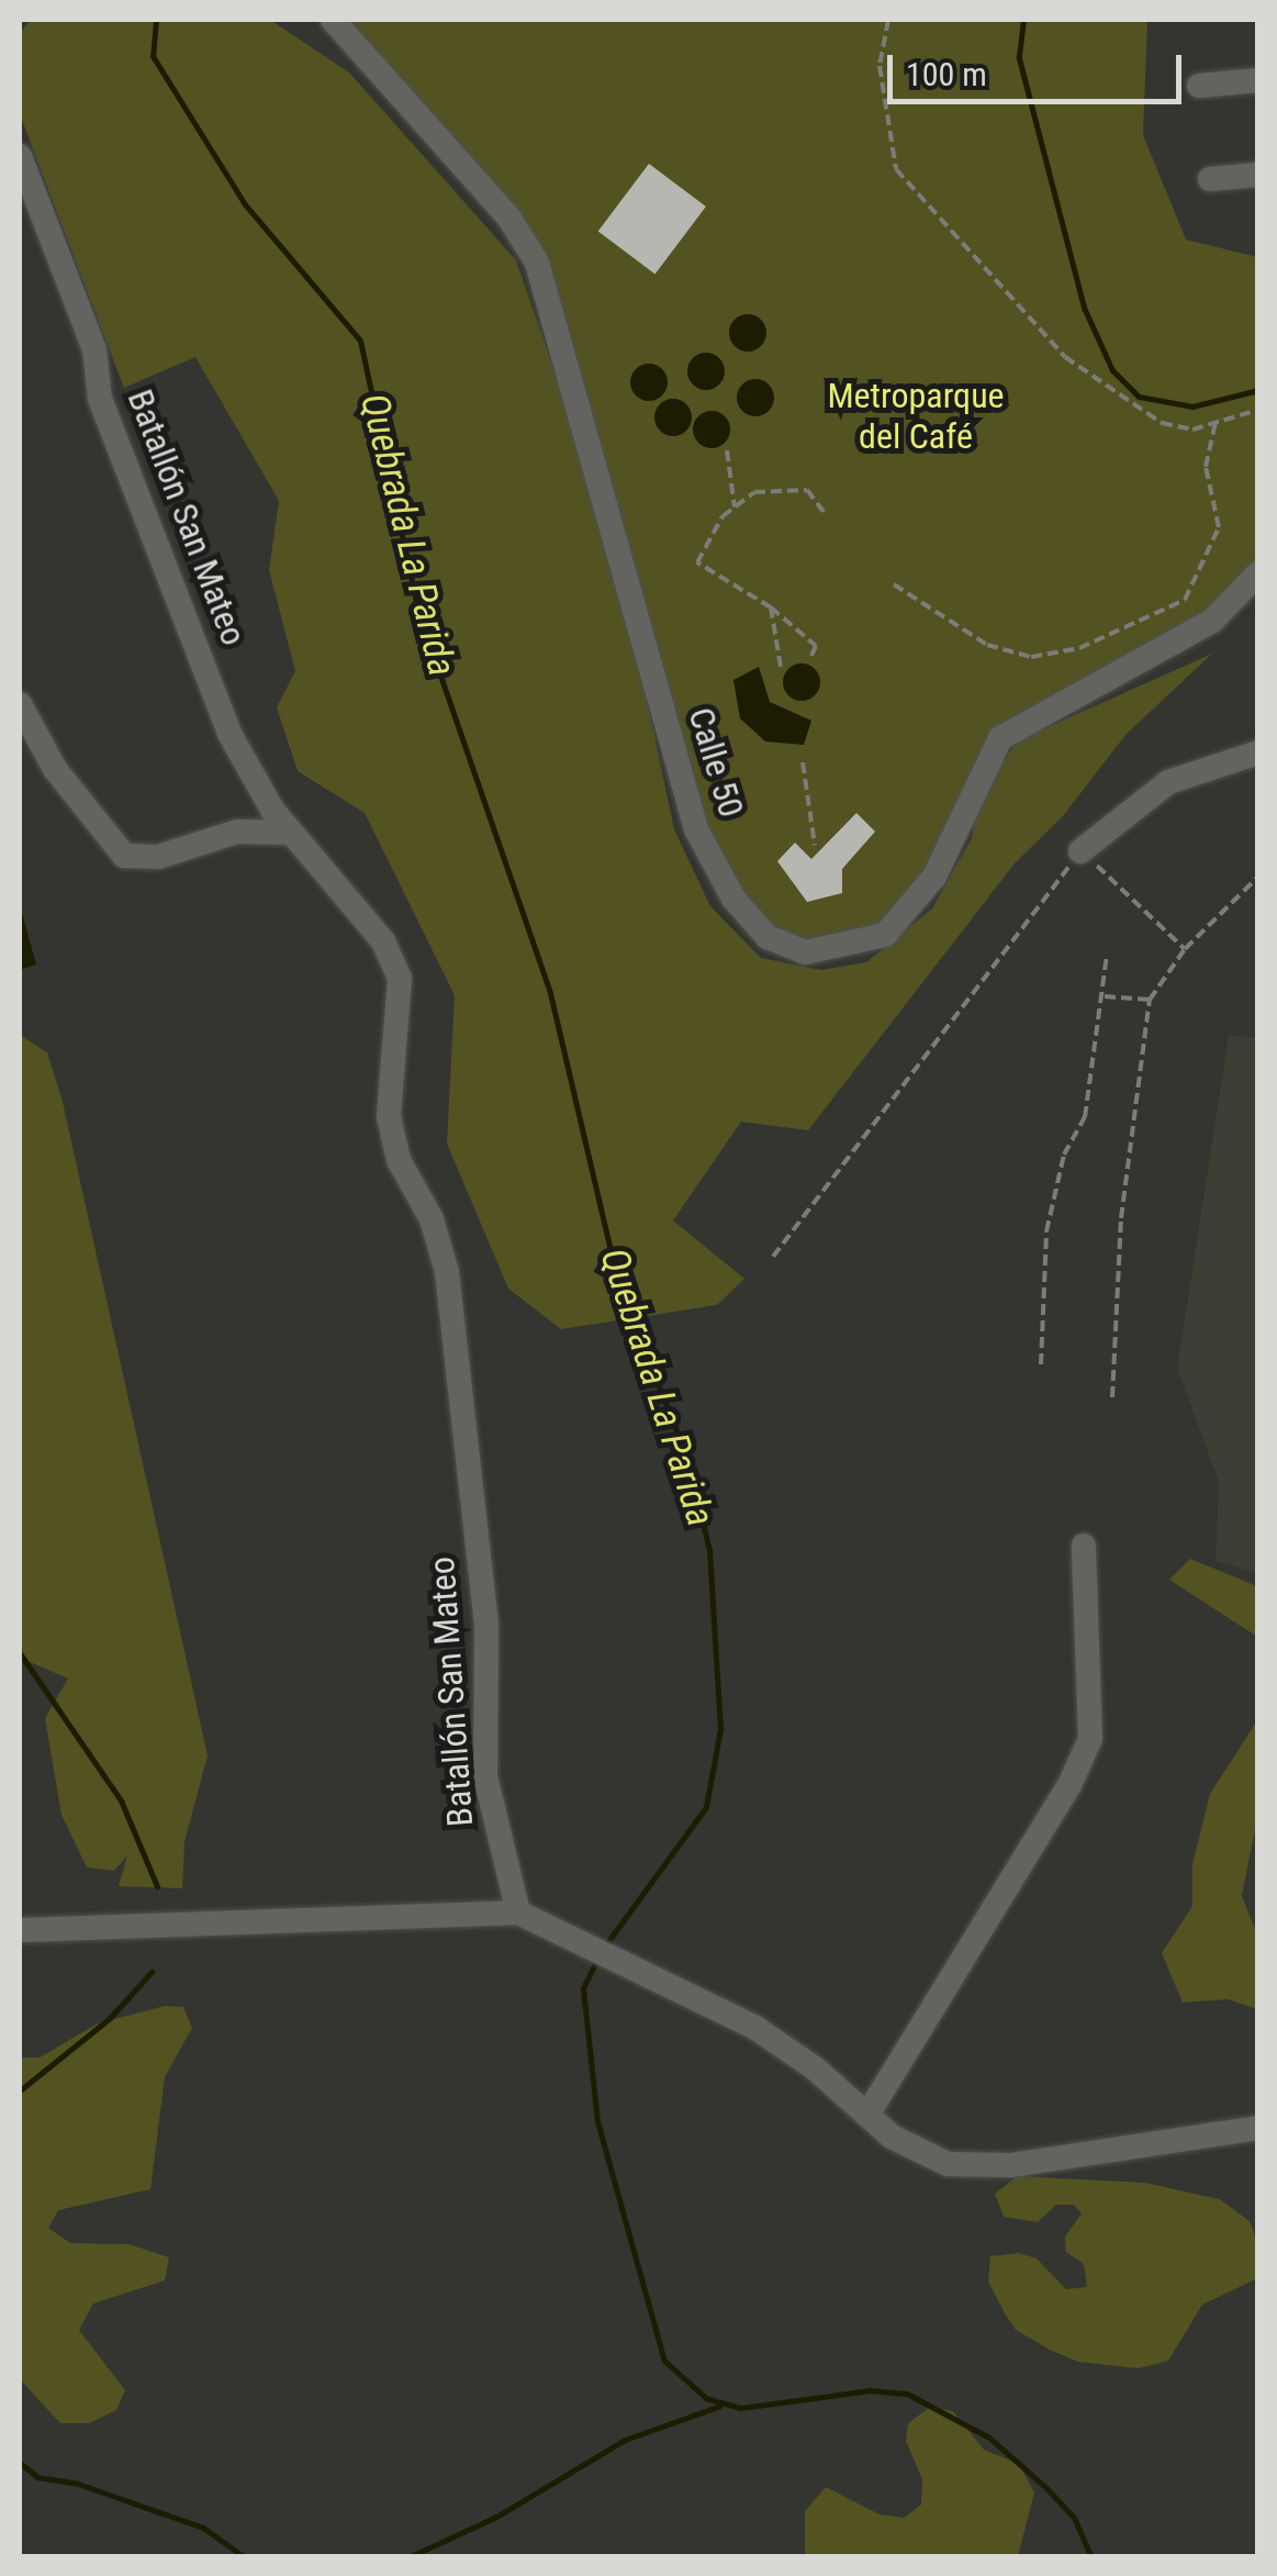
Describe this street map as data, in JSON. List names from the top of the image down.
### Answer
{
  "streets": {
    "street": ["Batallón San Mateo", "Calle 50"]
  },
  "water": ["Quebrada La Parida"],
  "parks": ["Metroparque del Café"],
  "scale_bar": "100 m"
}
